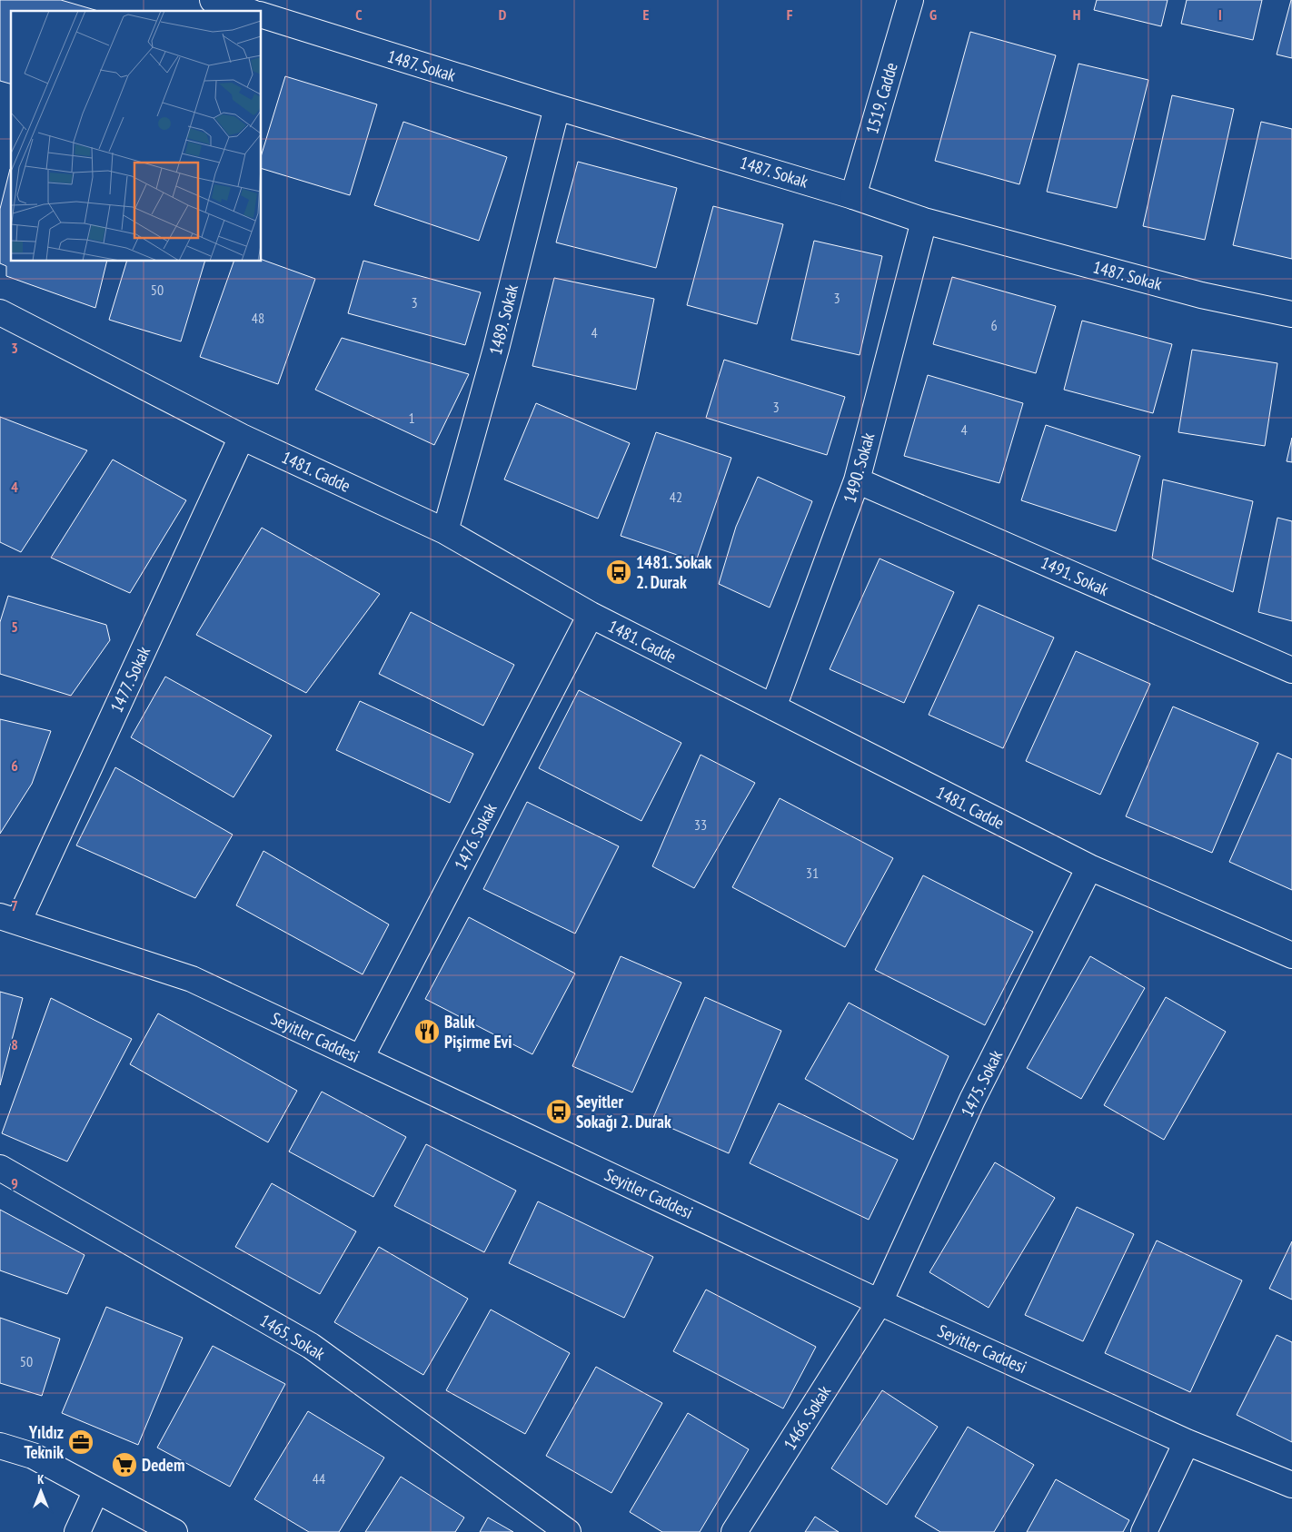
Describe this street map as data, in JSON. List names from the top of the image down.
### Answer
{
  "streets": {
    "street": [
      "1487. Sokak",
      "1519. Cadde",
      "1489. Sokak",
      "1490. Sokak",
      "1481. Cadde",
      "1491. Sokak",
      "1477. Sokak",
      "1476. Sokak",
      "Seyitler Caddesi",
      "1475. Sokak",
      "1465. Sokak",
      "1466. Sokak"
    ]
  },
  "crossings": [
    ["1487. Sokak", "1519. Cadde"],
    ["1487. Sokak", "1489. Sokak"],
    ["1487. Sokak", "1490. Sokak"],
    ["1489. Sokak", "1481. Cadde"],
    ["1490. Sokak", "1481. Cadde"],
    ["1490. Sokak", "1491. Sokak"],
    ["1481. Cadde", "1477. Sokak"],
    ["1481. Cadde", "1476. Sokak"],
    ["1481. Cadde", "1475. Sokak"],
    ["1477. Sokak", "Seyitler Caddesi"],
    ["1476. Sokak", "Seyitler Caddesi"],
    ["Seyitler Caddesi", "1475. Sokak"],
    ["Seyitler Caddesi", "1466. Sokak"],
    ["1475. Sokak", "1466. Sokak"]
  ],
  "places": {
    "bus stop": ["1481. Sokak 2. Durak", "Seyitler Sokağı 2. Durak"],
    "restaurant": ["Balık Pişirme Evi"],
    "office": ["Yıldız Teknik"],
    "supermarket": ["Dedem"]
  },
  "house_numbers": [
    "50",
    "3",
    "3",
    "48",
    "6",
    "4",
    "3",
    "1",
    "4",
    "42",
    "33",
    "31",
    "50",
    "44"
  ],
  "north": "top",
  "grid": {
    "columns": [
      "C",
      "D",
      "E",
      "F",
      "G",
      "H",
      "I"
    ],
    "rows": [
      "3",
      "4",
      "5",
      "6",
      "7",
      "8",
      "9"
    ]
  }
}
